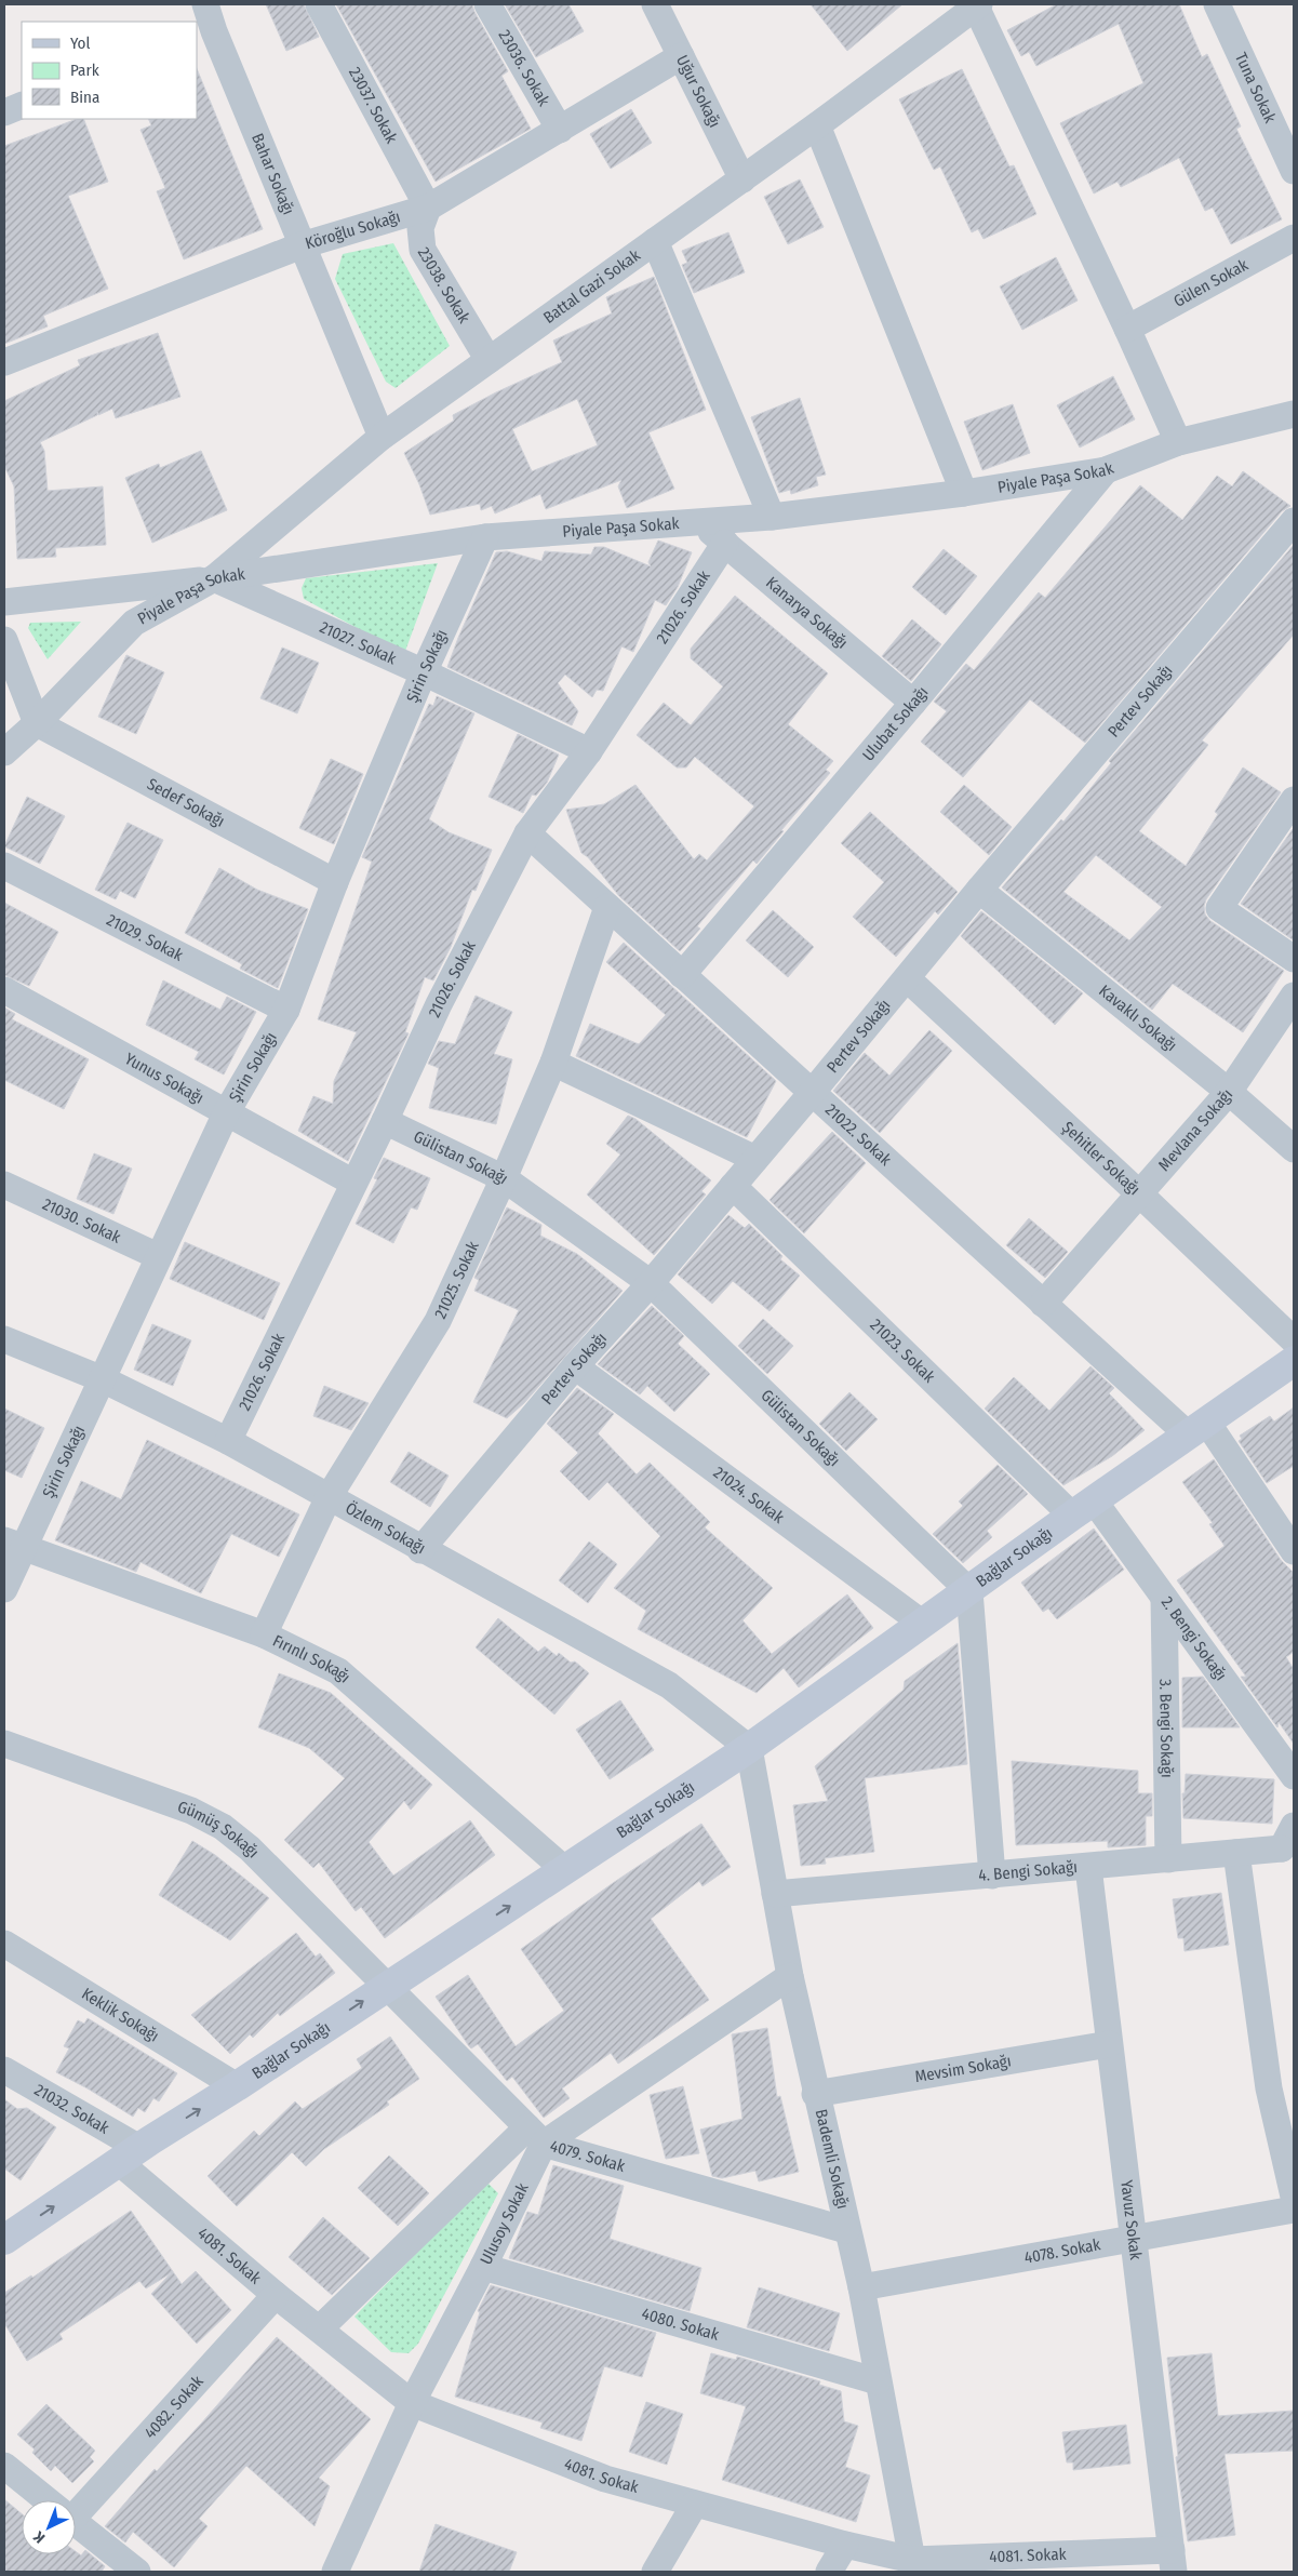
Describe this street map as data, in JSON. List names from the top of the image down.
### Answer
{
  "streets": {
    "main road": ["Bağlar Sokağı"],
    "street": [
      "23036. Sokak",
      "Tuna Sokak",
      "Uğur Sokağı",
      "23037. Sokak",
      "Bahar Sokağı",
      "Köroğlu Sokağı",
      "Gülen Sokak",
      "23038. Sokak",
      "Battal Gazi Sokak",
      "Piyale Paşa Sokak",
      "21026. Sokak",
      "Kanarya Sokağı",
      "21027. Sokak",
      "Şirin Sokağı",
      "Pertev Sokağı",
      "Ulubat Sokağı",
      "Sedef Sokağı",
      "21029. Sokak",
      "Kavaklı Sokağı",
      "Yunus Sokağı",
      "Mevlana Sokağı",
      "21022. Sokak",
      "Gülistan Sokağı",
      "Şehitler Sokağı",
      "21030. Sokak",
      "21025. Sokak",
      "21023. Sokak",
      "21024. Sokak",
      "Özlem Sokağı",
      "2. Bengi Sokağı",
      "Fırınlı Sokağı",
      "3. Bengi Sokağı",
      "Gümüş Sokağı",
      "4. Bengi Sokağı",
      "Keklik Sokağı",
      "Mevsim Sokağı",
      "21032. Sokak",
      "4079. Sokak",
      "Bademli Sokağı",
      "Yavuz Sokak",
      "Ulusoy Sokak",
      "4078. Sokak",
      "4081. Sokak",
      "4080. Sokak",
      "4082. Sokak"
    ]
  },
  "crossings": [
    ["23036. Sokak", "Köroğlu Sokağı"],
    ["Uğur Sokağı", "Köroğlu Sokağı"],
    ["Uğur Sokağı", "Battal Gazi Sokak"],
    ["23037. Sokak", "Köroğlu Sokağı"],
    ["23037. Sokak", "23038. Sokak"],
    ["Bahar Sokağı", "Köroğlu Sokağı"],
    ["Bahar Sokağı", "Battal Gazi Sokak"],
    ["Köroğlu Sokağı", "23038. Sokak"],
    ["23038. Sokak", "Battal Gazi Sokak"],
    ["Battal Gazi Sokak", "Piyale Paşa Sokak"],
    ["Battal Gazi Sokak", "21027. Sokak"],
    ["Piyale Paşa Sokak", "Kanarya Sokağı"],
    ["Piyale Paşa Sokak", "21027. Sokak"],
    ["Piyale Paşa Sokak", "Şirin Sokağı"],
    ["Piyale Paşa Sokak", "Ulubat Sokağı"],
    ["Piyale Paşa Sokak", "Sedef Sokağı"],
    ["21026. Sokak", "Kanarya Sokağı"],
    ["21026. Sokak", "21027. Sokak"],
    ["21026. Sokak", "Yunus Sokağı"],
    ["21026. Sokak", "21022. Sokak"],
    ["21026. Sokak", "Gülistan Sokağı"],
    ["21026. Sokak", "Özlem Sokağı"],
    ["Kanarya Sokağı", "Ulubat Sokağı"],
    ["21027. Sokak", "Şirin Sokağı"],
    ["Şirin Sokağı", "Sedef Sokağı"],
    ["Şirin Sokağı", "21029. Sokak"],
    ["Şirin Sokağı", "Yunus Sokağı"],
    ["Şirin Sokağı", "21030. Sokak"],
    ["Şirin Sokağı", "Özlem Sokağı"],
    ["Şirin Sokağı", "Fırınlı Sokağı"],
    ["Pertev Sokağı", "Kavaklı Sokağı"],
    ["Pertev Sokağı", "21022. Sokak"],
    ["Pertev Sokağı", "Gülistan Sokağı"],
    ["Pertev Sokağı", "Şehitler Sokağı"],
    ["Pertev Sokağı", "21023. Sokak"],
    ["Pertev Sokağı", "21024. Sokak"],
    ["Pertev Sokağı", "Özlem Sokağı"],
    ["Ulubat Sokağı", "21022. Sokak"],
    ["Kavaklı Sokağı", "Mevlana Sokağı"],
    ["Mevlana Sokağı", "21022. Sokak"],
    ["Mevlana Sokağı", "Şehitler Sokağı"],
    ["21022. Sokak", "21025. Sokak"],
    ["21022. Sokak", "Bağlar Sokağı"],
    ["Gülistan Sokağı", "21025. Sokak"],
    ["Gülistan Sokağı", "Bağlar Sokağı"],
    ["21025. Sokak", "Özlem Sokağı"],
    ["21025. Sokak", "Fırınlı Sokağı"],
    ["21023. Sokak", "Bağlar Sokağı"],
    ["21023. Sokak", "2. Bengi Sokağı"],
    ["21024. Sokak", "Bağlar Sokağı"],
    ["Özlem Sokağı", "Bağlar Sokağı"],
    ["Özlem Sokağı", "Bademli Sokağı"],
    ["Bağlar Sokağı", "2. Bengi Sokağı"],
    ["Bağlar Sokağı", "Fırınlı Sokağı"],
    ["Bağlar Sokağı", "Gümüş Sokağı"],
    ["Bağlar Sokağı", "Keklik Sokağı"],
    ["Bağlar Sokağı", "21032. Sokak"],
    ["Bağlar Sokağı", "4079. Sokak"],
    ["Bağlar Sokağı", "Bademli Sokağı"],
    ["Bağlar Sokağı", "4081. Sokak"],
    ["2. Bengi Sokağı", "3. Bengi Sokağı"],
    ["3. Bengi Sokağı", "4. Bengi Sokağı"],
    ["Gümüş Sokağı", "4079. Sokak"],
    ["4. Bengi Sokağı", "Bademli Sokağı"],
    ["4. Bengi Sokağı", "Yavuz Sokak"],
    ["Mevsim Sokağı", "Bademli Sokağı"],
    ["Mevsim Sokağı", "Yavuz Sokak"],
    ["21032. Sokak", "4081. Sokak"],
    ["4079. Sokak", "Bademli Sokağı"],
    ["4079. Sokak", "Ulusoy Sokak"],
    ["Bademli Sokağı", "Ulusoy Sokak"],
    ["Bademli Sokağı", "4078. Sokak"],
    ["Bademli Sokağı", "4081. Sokak"],
    ["Bademli Sokağı", "4080. Sokak"],
    ["Yavuz Sokak", "4078. Sokak"],
    ["Yavuz Sokak", "4081. Sokak"],
    ["Ulusoy Sokak", "4081. Sokak"],
    ["Ulusoy Sokak", "4080. Sokak"],
    ["4081. Sokak", "4082. Sokak"]
  ],
  "one_way": ["Bağlar Sokağı"],
  "legend": ["Yol", "Park", "Bina"],
  "north": "bottom left"
}
